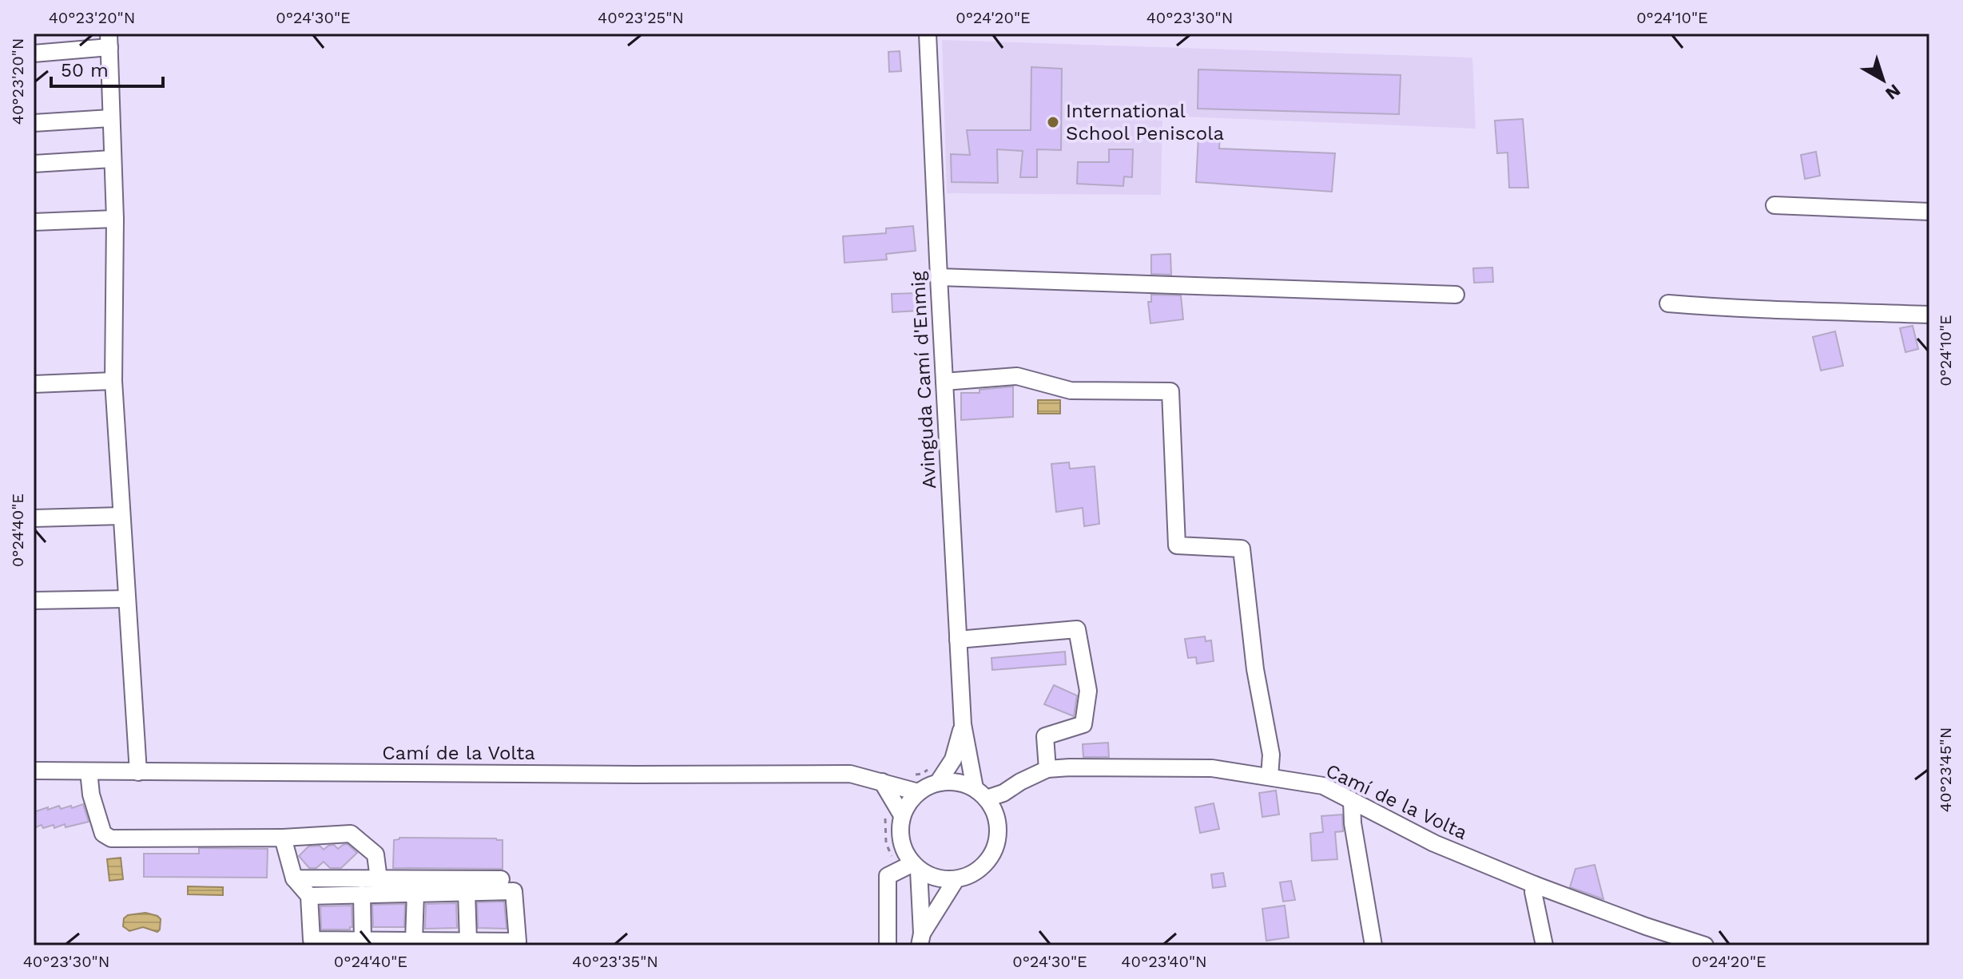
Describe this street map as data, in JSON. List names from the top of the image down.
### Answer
{
  "streets": {
    "street": ["Avinguda Camí d'Enmig", "Camí de la Volta"]
  },
  "crossings": [
    ["Avinguda Camí d'Enmig", "Camí de la Volta"]
  ],
  "places": ["International School Peniscola"],
  "scale_bar": "50 m",
  "north": "bottom right",
  "coordinates": [
    "40°23'20\"N",
    "0°24'30\"E",
    "40°23'25\"N",
    "0°24'20\"E",
    "40°23'30\"N",
    "0°24'10\"E",
    "0°24'40\"E",
    "40°23'45\"N",
    "40°23'35\"N",
    "40°23'40\"N"
  ]
}
